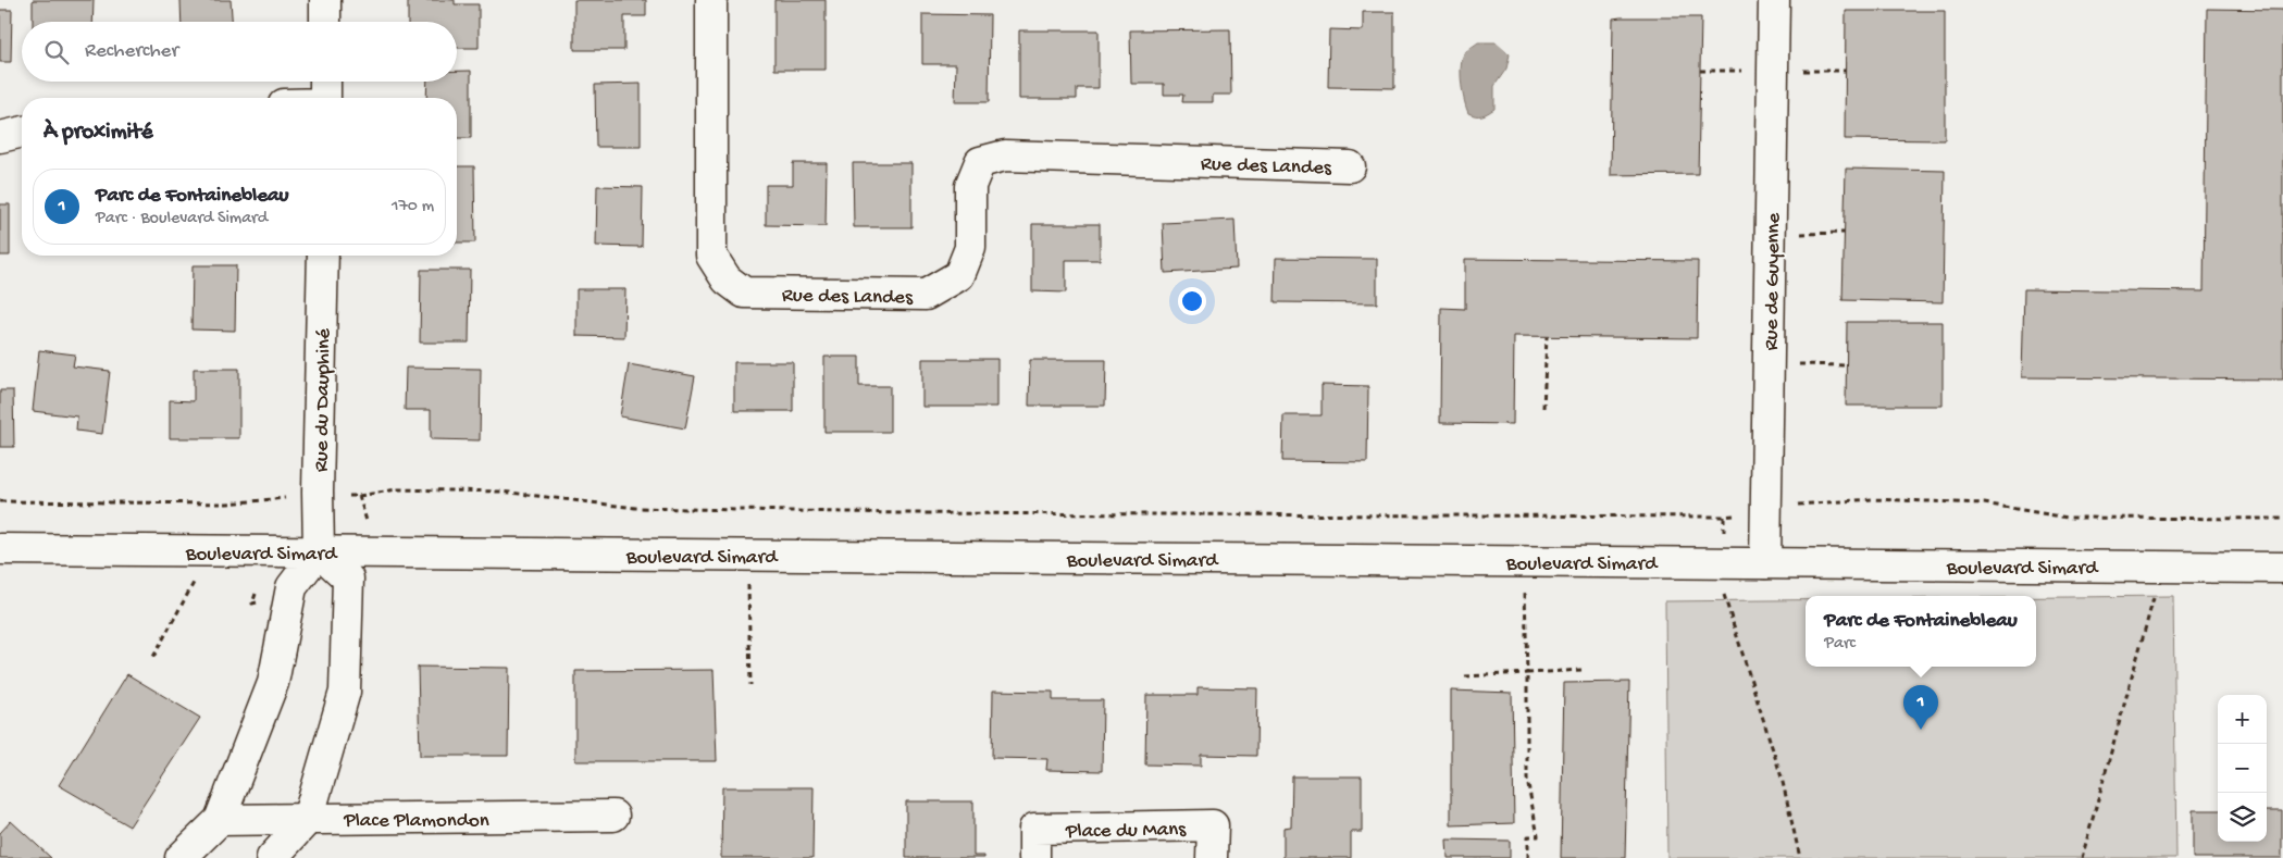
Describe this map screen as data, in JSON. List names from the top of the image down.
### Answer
{
  "streets": {
    "street": [
      "Rue des Landes",
      "Rue de Guyenne",
      "Rue du Dauphiné",
      "Boulevard Simard",
      "Place Plamondon",
      "Place du Mans"
    ]
  },
  "crossings": [
    ["Rue de Guyenne", "Boulevard Simard"],
    ["Rue du Dauphiné", "Boulevard Simard"]
  ],
  "page": {
    "search": "Rechercher",
    "heading": "À proximité",
    "list": [
      {
        "mark": "1",
        "name": "Parc de Fontainebleau",
        "note": "Parc · Boulevard Simard",
        "value": "170 m"
      }
    ],
    "popup": ["Parc de Fontainebleau", "Parc"],
    "pins": "1",
    "map_buttons": ["+", "−"]
  }
}
